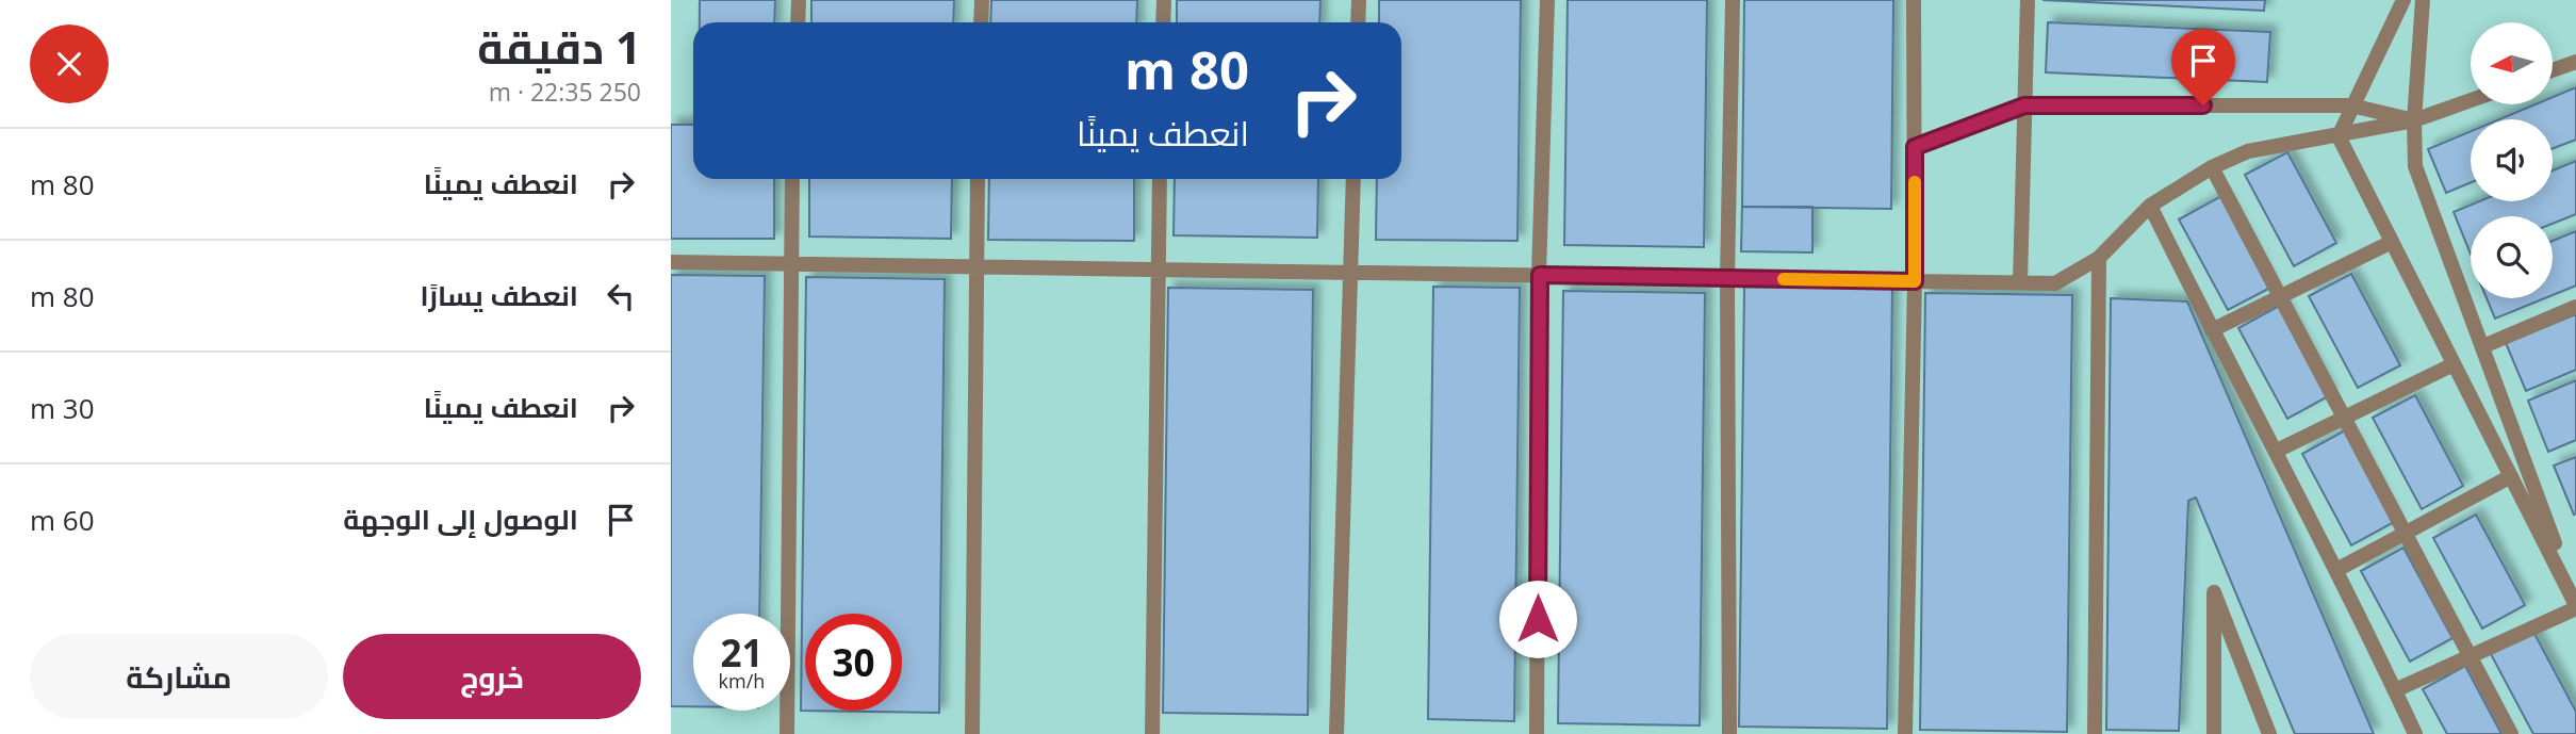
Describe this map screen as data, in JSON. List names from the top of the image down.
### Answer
{
  "north": "left",
  "page": {
    "heading": ["1 دقيقة", "250 m · 22:35"],
    "turn": ["80 m", "انعطف يمينًا"],
    "list": [
      {
        "name": "انعطف يمينًا",
        "value": "80 m"
      },
      {
        "name": "انعطف يسارًا",
        "value": "80 m"
      },
      {
        "name": "انعطف يمينًا",
        "value": "30 m"
      },
      {
        "name": "الوصول إلى الوجهة",
        "value": "60 m"
      }
    ],
    "speed": "21 km/h",
    "limit": "30",
    "buttons": ["خروج", "مشاركة"]
  }
}
